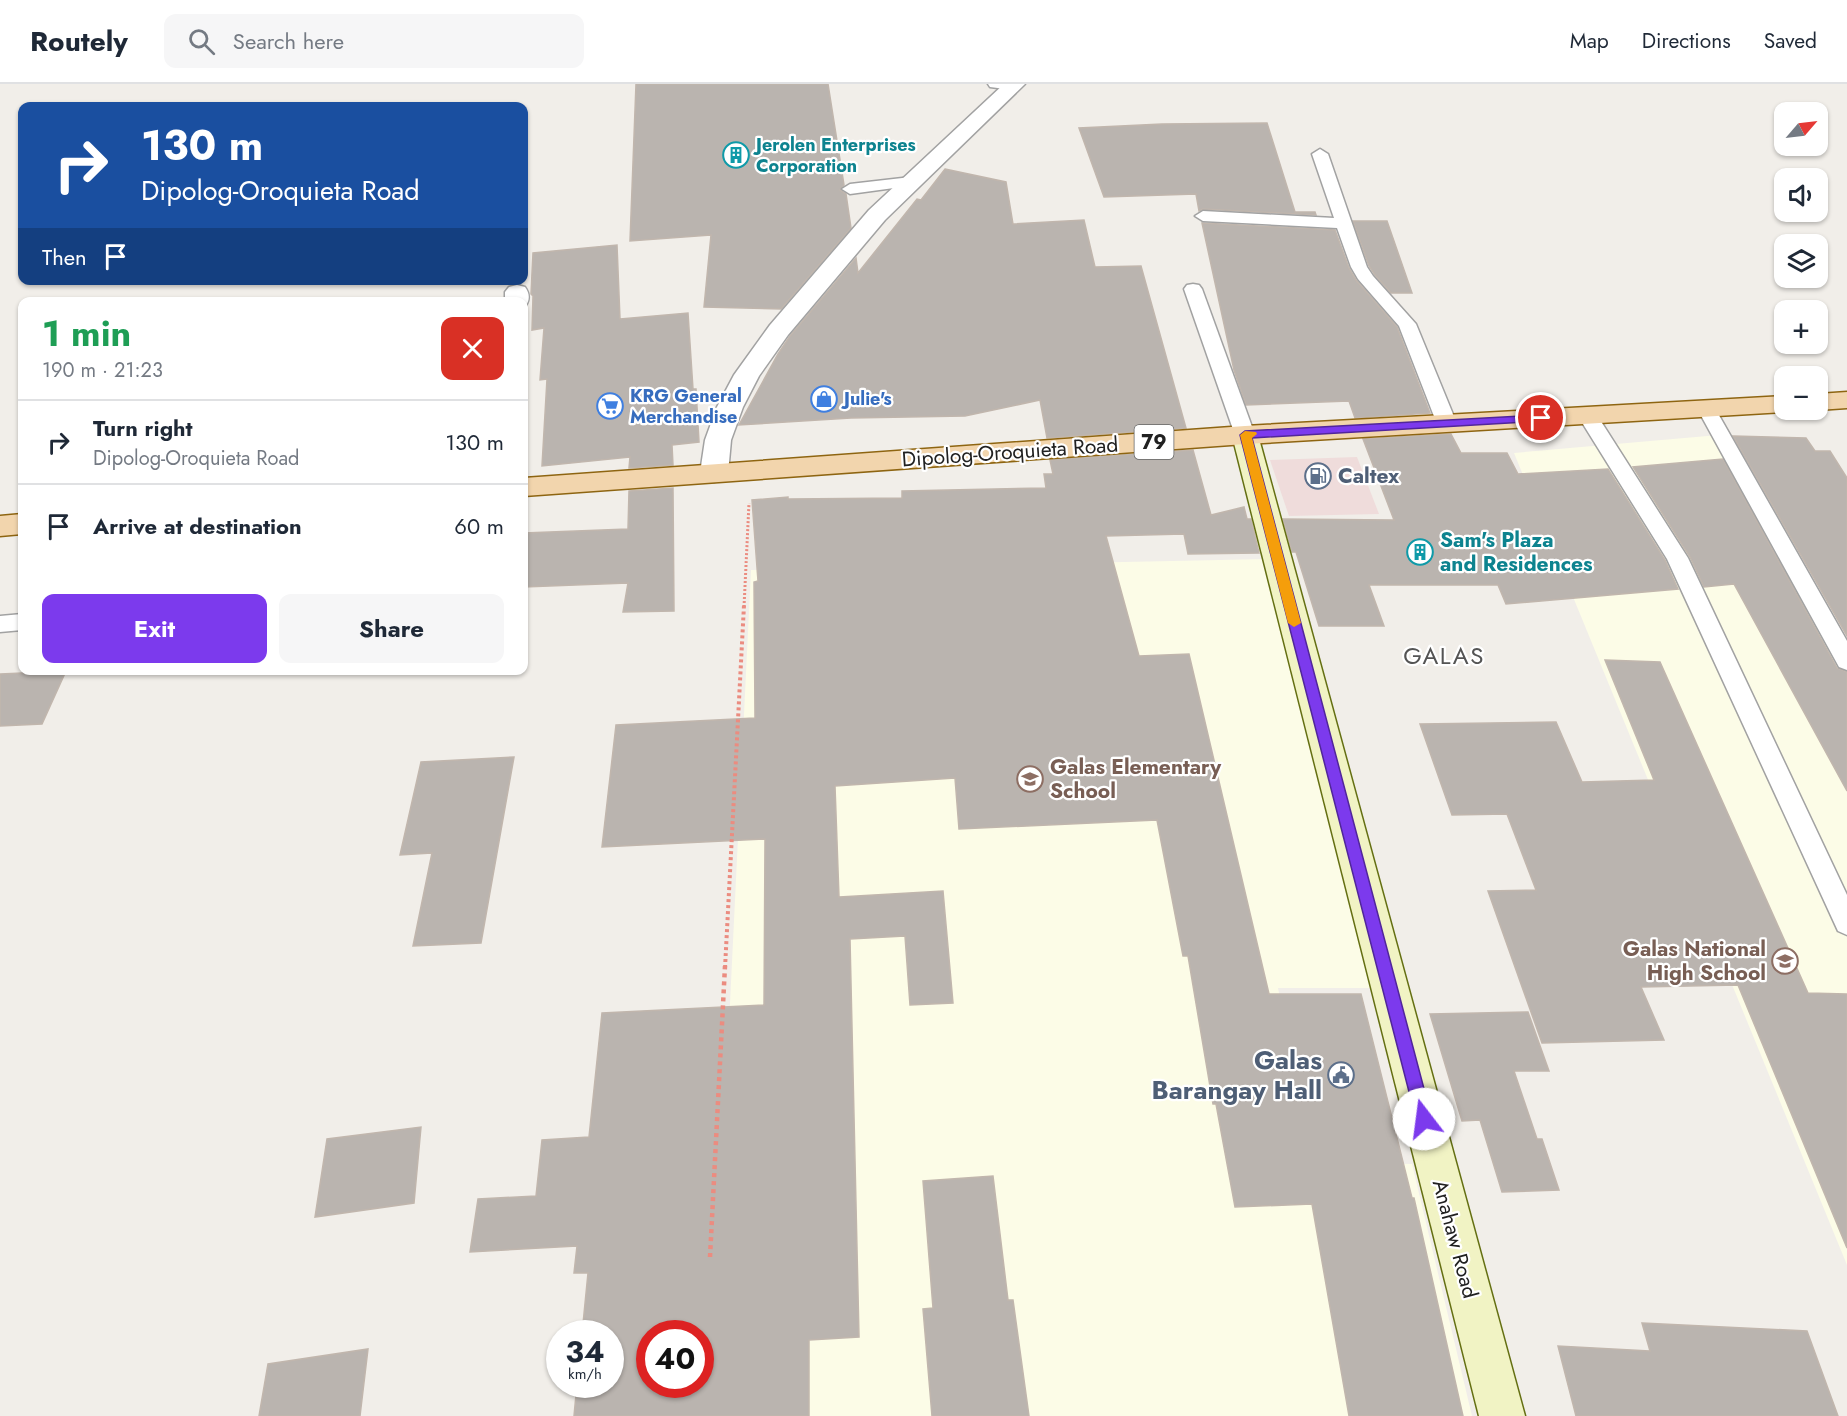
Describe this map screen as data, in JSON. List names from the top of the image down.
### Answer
{
  "streets": {
    "main road": ["79", "Dipolog-Oroquieta Road"],
    "street": ["Anahaw Road"]
  },
  "crossings": [
    ["Dipolog-Oroquieta Road", "Anahaw Road"]
  ],
  "districts": ["GALAS"],
  "places": {
    "building": ["Jerolen Enterprises Corporation", "Sam's Plaza and Residences"],
    "shop": ["Julie's"],
    "supermarket": ["KRG General Merchandise"],
    "fuel station": ["Caltex"],
    "school or university": ["Galas Elementary School", "Galas National High School"],
    "public building": ["Galas Barangay Hall"]
  },
  "north": "top right",
  "page": {
    "header": "Routely",
    "search": "Search here",
    "nav": ["Map", "Directions", "Saved"],
    "map_buttons": ["+", "−"],
    "turn": ["130 m", "Dipolog-Oroquieta Road"],
    "then": "Then",
    "heading": ["1 min", "190 m · 21:23"],
    "list": [
      {
        "name": "Turn right",
        "note": "Dipolog-Oroquieta Road",
        "value": "130 m"
      },
      {
        "name": "Arrive at destination",
        "value": "60 m"
      }
    ],
    "buttons": ["Exit", "Share"],
    "speed": "34 km/h",
    "limit": "40"
  }
}
